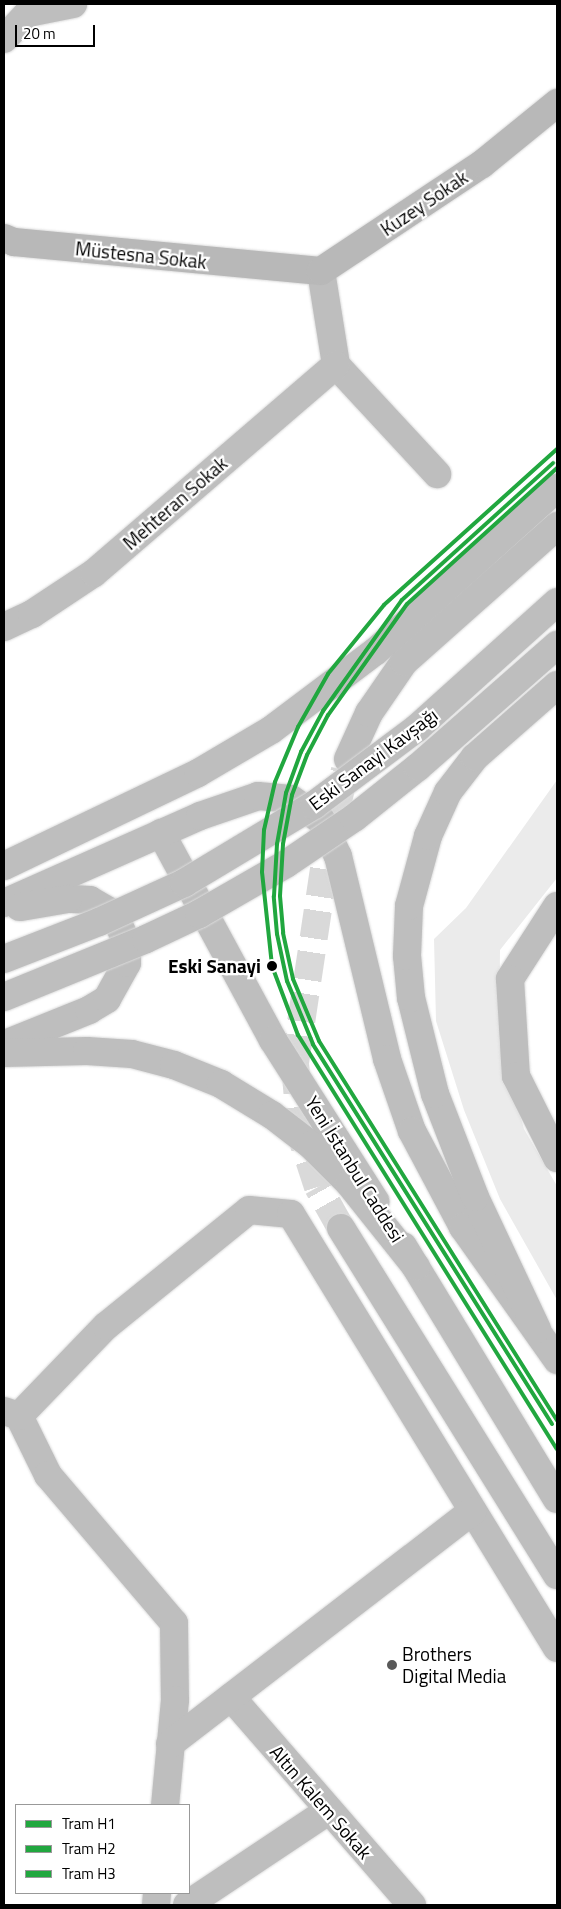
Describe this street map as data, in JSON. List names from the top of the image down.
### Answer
{
  "streets": {
    "main road": [
      "Mehteran Sokak",
      "Eski Sanayi Kavşağı",
      "Yeni İstanbul Caddesi",
      "Altın Kalem Sokak"
    ],
    "street": ["Kuzey Sokak", "Müstesna Sokak"]
  },
  "crossings": [
    ["Kuzey Sokak", "Müstesna Sokak"]
  ],
  "places": ["Eski Sanayi", "Brothers Digital Media"],
  "lines": ["tram line H1", "tram line H3", "tram line H2"],
  "legend": ["Tram H1", "Tram H2", "Tram H3"],
  "scale_bar": "20 m"
}
